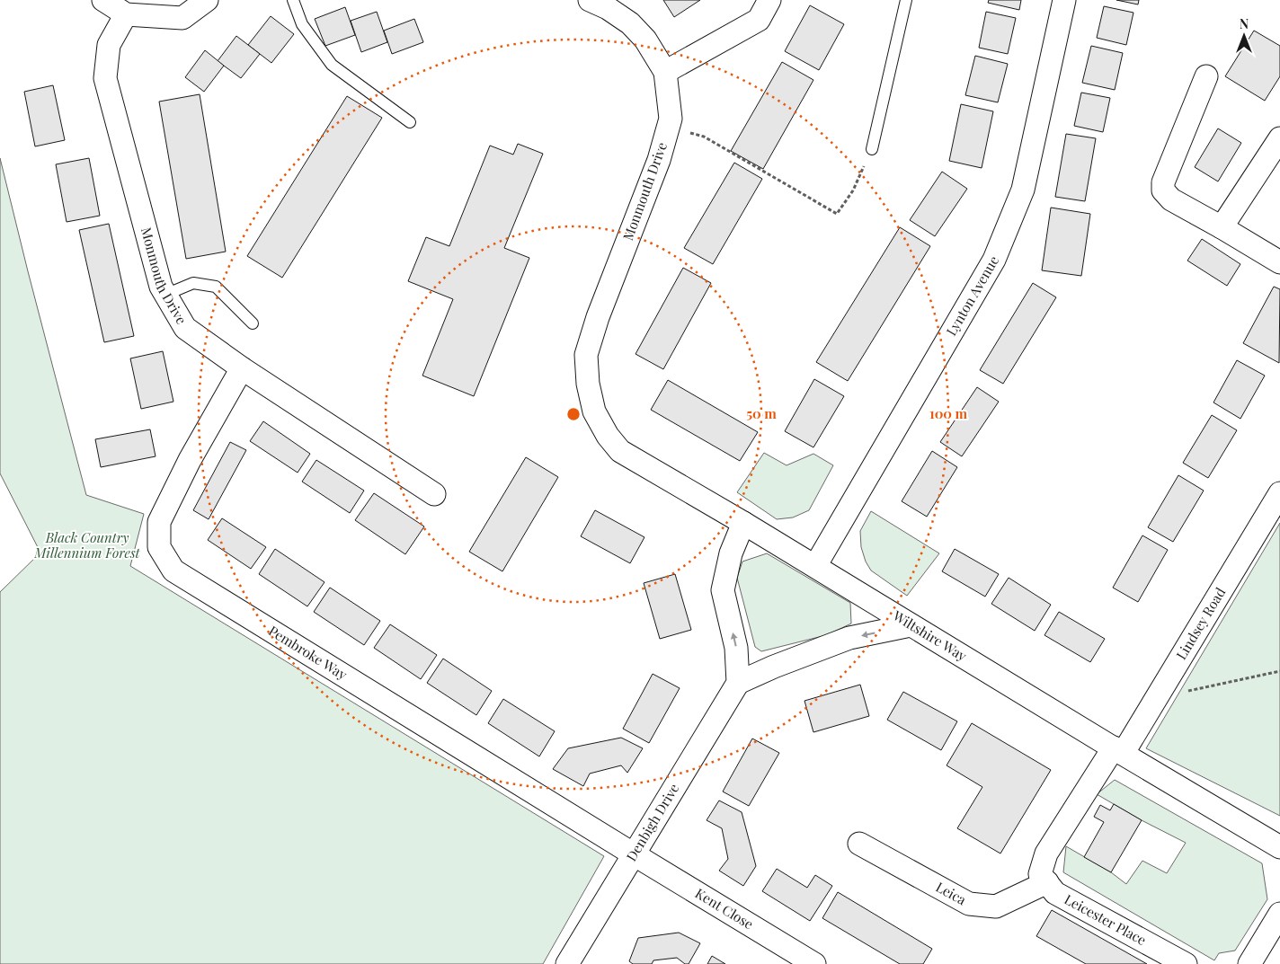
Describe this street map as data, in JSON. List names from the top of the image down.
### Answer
{
  "streets": {
    "street": [
      "Monmouth Drive",
      "Lynton Avenue",
      "Lindsey Road",
      "Wiltshire Way",
      "Pembroke Way",
      "Denbigh Drive",
      "Leica",
      "Kent Close",
      "Leicester Place"
    ]
  },
  "crossings": [
    ["Monmouth Drive", "Wiltshire Way"],
    ["Monmouth Drive", "Pembroke Way"],
    ["Lynton Avenue", "Wiltshire Way"],
    ["Lindsey Road", "Wiltshire Way"],
    ["Pembroke Way", "Denbigh Drive"],
    ["Pembroke Way", "Kent Close"],
    ["Denbigh Drive", "Kent Close"],
    ["Leica", "Leicester Place"]
  ],
  "parks": ["Black Country Millennium Forest"],
  "north": "top",
  "rings": ["50 m", "100 m"]
}
